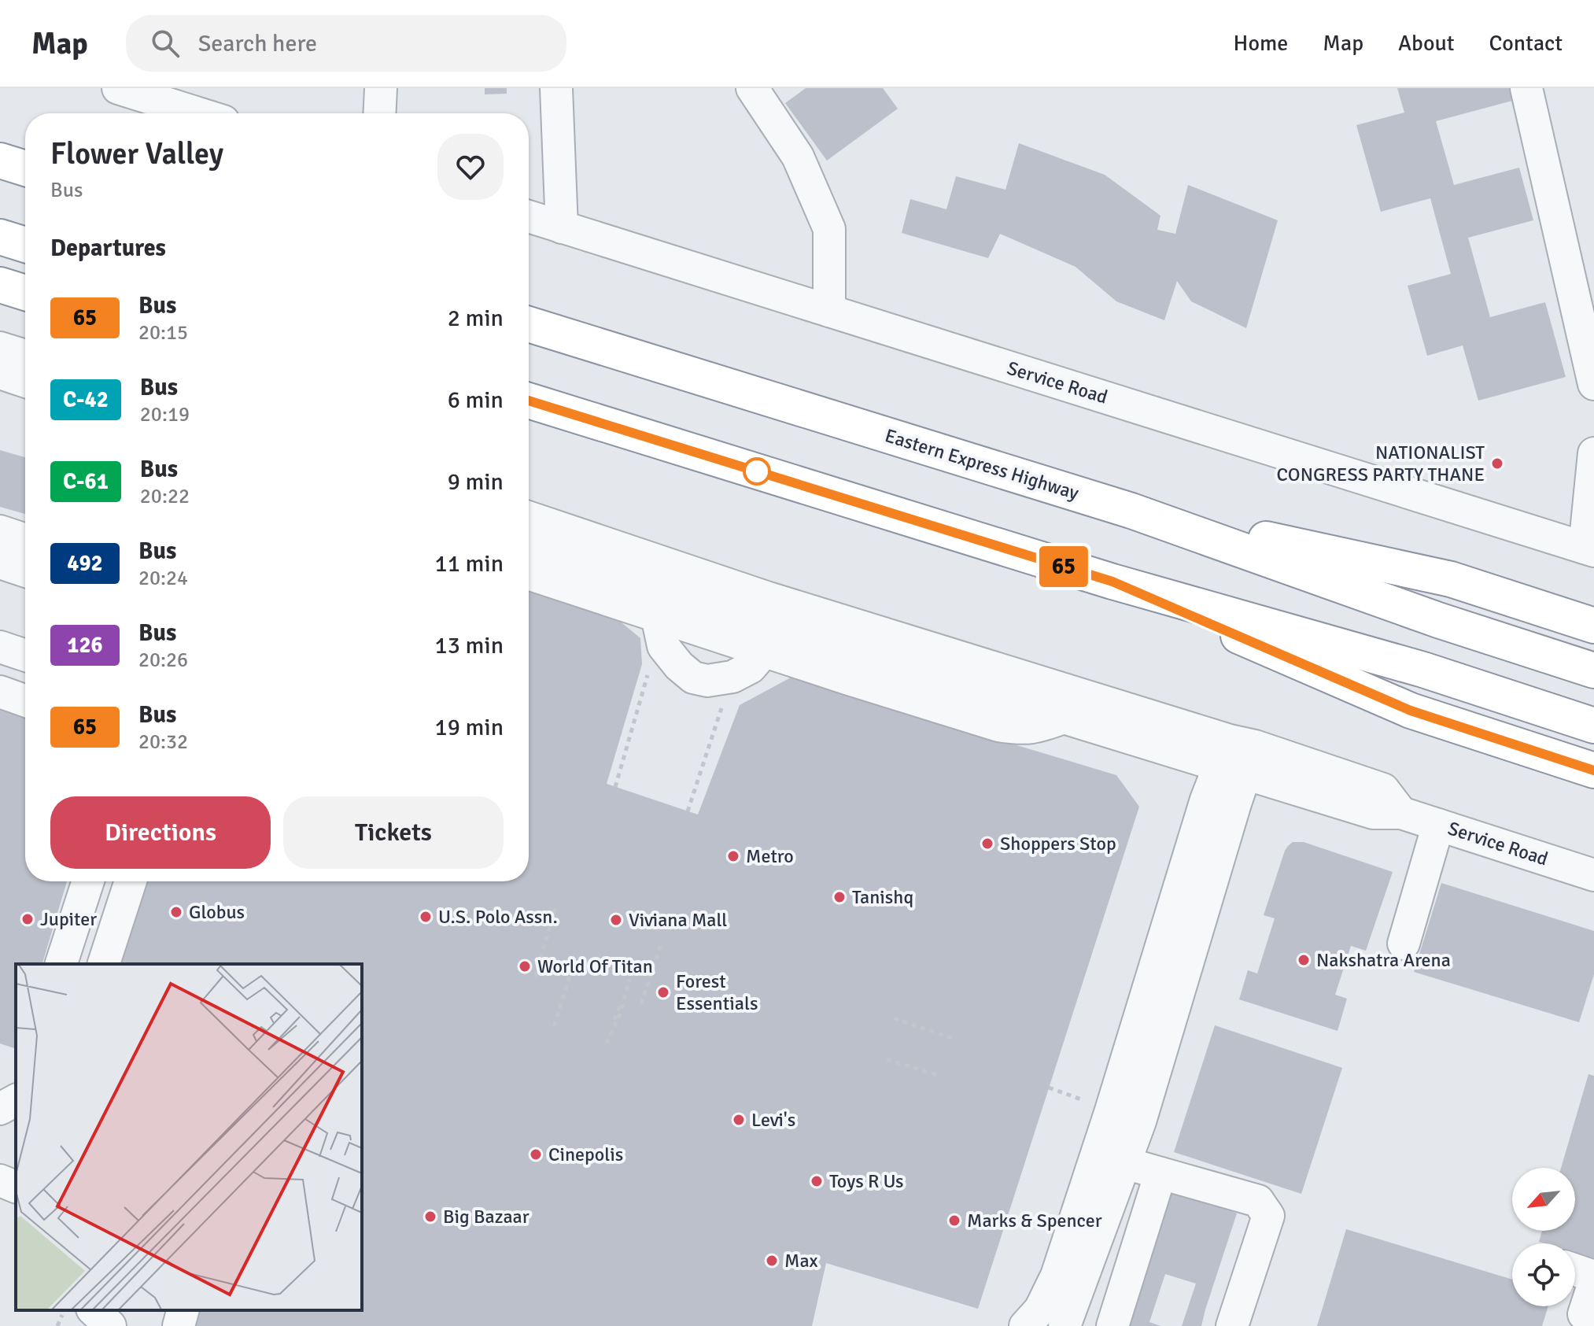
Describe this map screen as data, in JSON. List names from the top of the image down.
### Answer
{
  "streets": {
    "highway": ["Eastern Express Highway"],
    "street": ["Service Road"]
  },
  "places": [
    "NATIONALIST CONGRESS PARTY THANE",
    "Shoppers Stop",
    "Metro",
    "Tanishq",
    "Globus",
    "U.S. Polo Assn.",
    "Jupiter",
    "Viviana Mall",
    "Nakshatra Arena",
    "World Of Titan",
    "Forest Essentials",
    "Levi's",
    "Cinepolis",
    "Toys R Us",
    "Big Bazaar",
    "Marks & Spencer",
    "Max"
  ],
  "lines": ["bus line 65"],
  "north": "bottom left",
  "page": {
    "header": "Map",
    "search": "Search here",
    "nav": [
      "Home",
      "Map",
      "About",
      "Contact"
    ],
    "on_map": "65",
    "heading": [
      ["Flower Valley", "Bus"],
      "Departures"
    ],
    "list": [
      {
        "mark": "65",
        "name": "Bus",
        "note": "20:15",
        "value": "2 min"
      },
      {
        "mark": "C-42",
        "name": "Bus",
        "note": "20:19",
        "value": "6 min"
      },
      {
        "mark": "C-61",
        "name": "Bus",
        "note": "20:22",
        "value": "9 min"
      },
      {
        "mark": "492",
        "name": "Bus",
        "note": "20:24",
        "value": "11 min"
      },
      {
        "mark": "126",
        "name": "Bus",
        "note": "20:26",
        "value": "13 min"
      },
      {
        "mark": "65",
        "name": "Bus",
        "note": "20:32",
        "value": "19 min"
      }
    ],
    "buttons": ["Directions", "Tickets"]
  }
}
